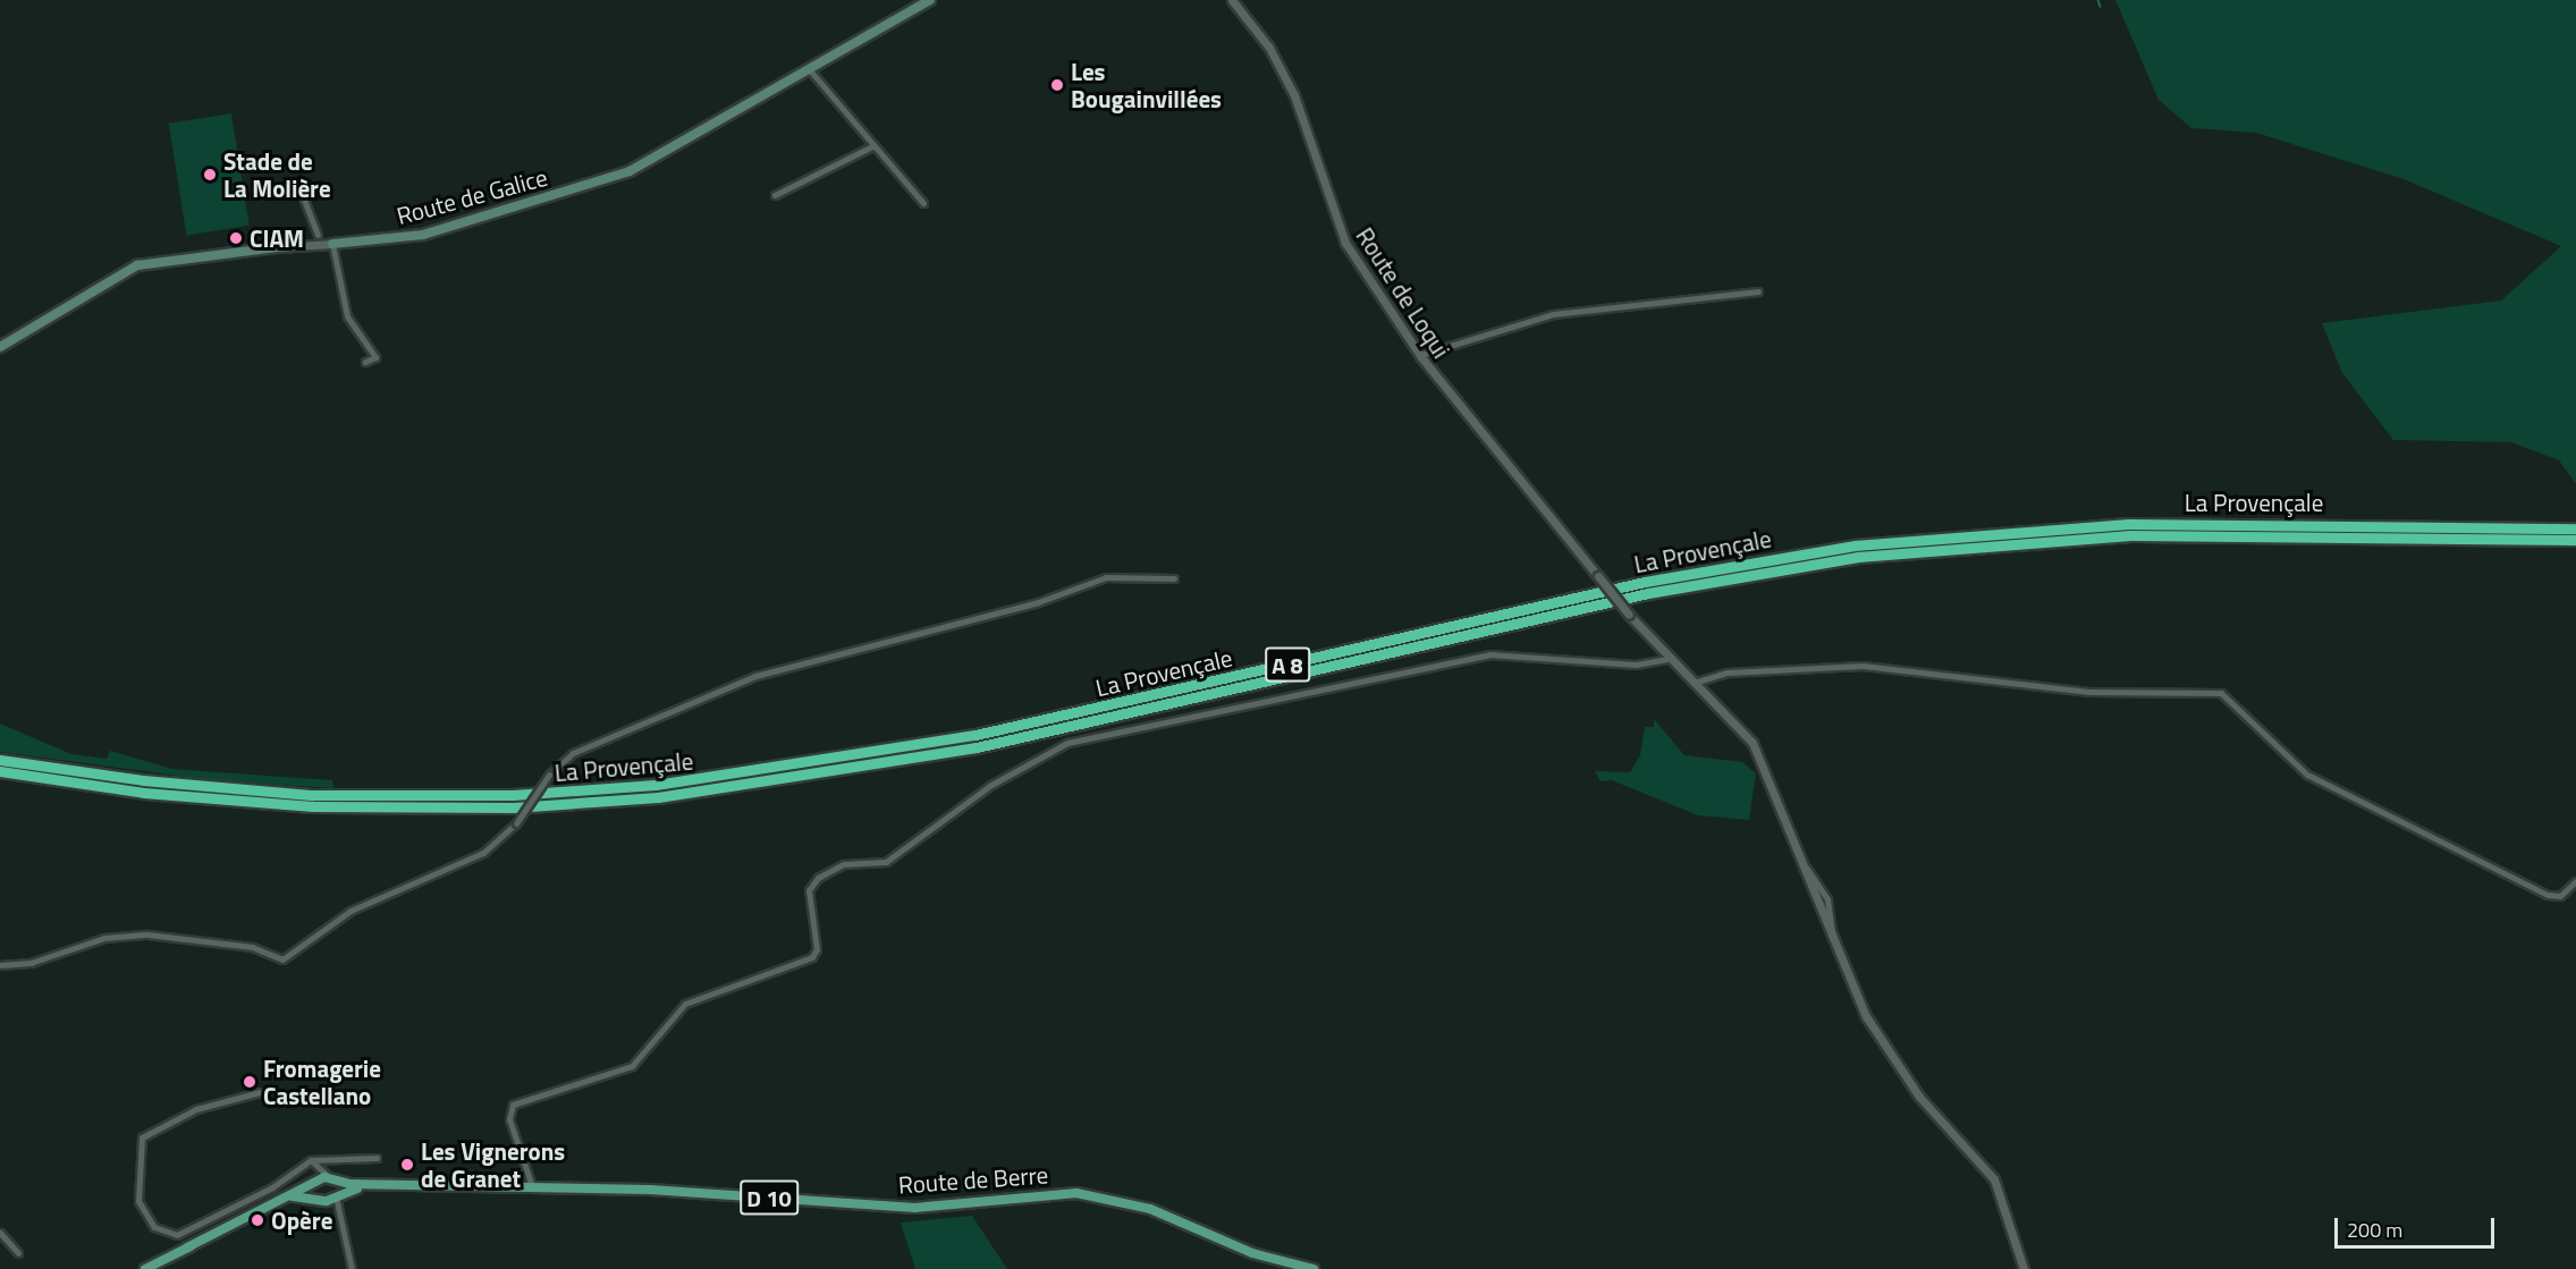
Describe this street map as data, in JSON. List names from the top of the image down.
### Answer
{
  "streets": {
    "highway": ["La Provençale", "A 8"],
    "main road": ["Route de Galice", "Route de Berre", "D 10"],
    "street": ["Route de Loqui"]
  },
  "places": [
    "Les Bougainvillées",
    "Stade de La Molière",
    "CIAM",
    "Fromagerie Castellano",
    "Les Vignerons de Granet",
    "Opère"
  ],
  "scale_bar": "200 m"
}
